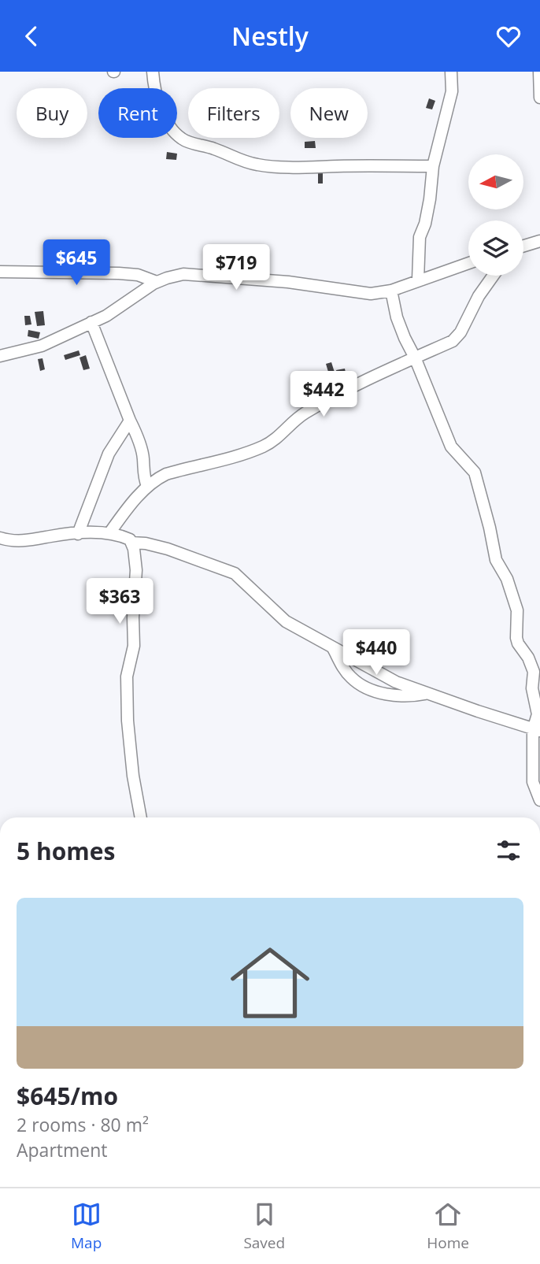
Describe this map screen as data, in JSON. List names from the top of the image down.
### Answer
{
  "north": "left",
  "page": {
    "header": "Nestly",
    "chip": [
      "Buy",
      "Rent",
      "Filters",
      "New"
    ],
    "price": [
      "$645",
      "$719",
      "$442",
      "$363",
      "$440"
    ],
    "heading": "5 homes",
    "list": [
      {
        "name": "$645/mo",
        "note": "2 rooms · 80 m² · Apartment"
      }
    ],
    "tabs": ["Map", "Saved", "Home"]
  }
}
